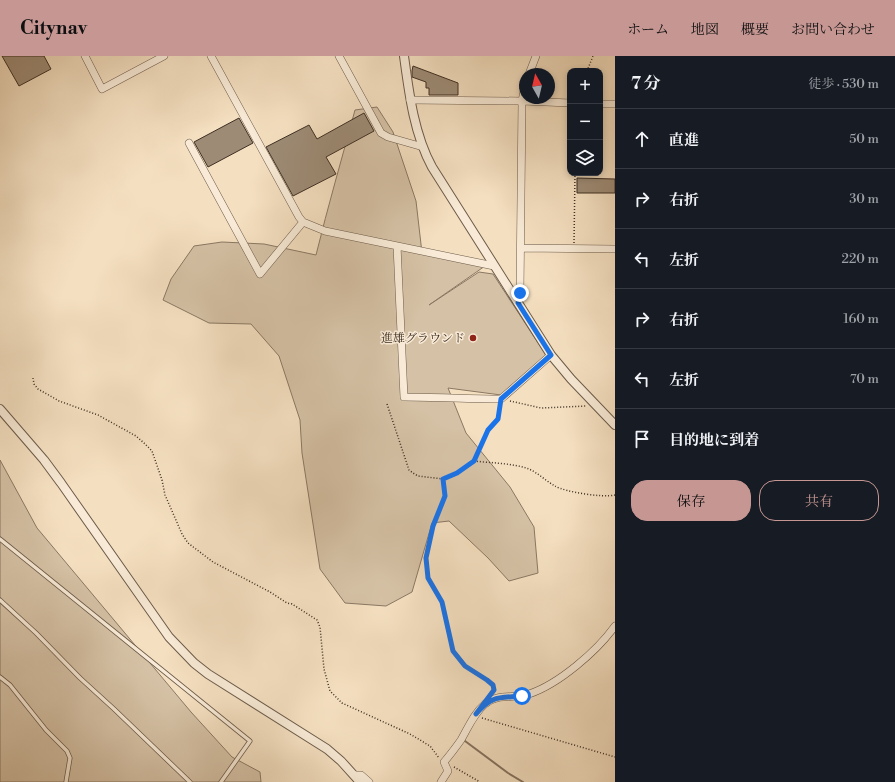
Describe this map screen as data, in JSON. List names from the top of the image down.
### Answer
{
  "places": ["進雄グラウンド"],
  "north": "top",
  "page": {
    "header": "Citynav",
    "nav": [
      "ホーム",
      "地図",
      "概要",
      "お問い合わせ"
    ],
    "heading": ["7 分", "徒歩 · 530 m"],
    "map_buttons": ["+", "−"],
    "list": [
      ["直進", "50 m"],
      ["右折", "30 m"],
      ["左折", "220 m"],
      ["右折", "160 m"],
      ["左折", "70 m"],
      "目的地に到着"
    ],
    "buttons": ["保存", "共有"]
  }
}
